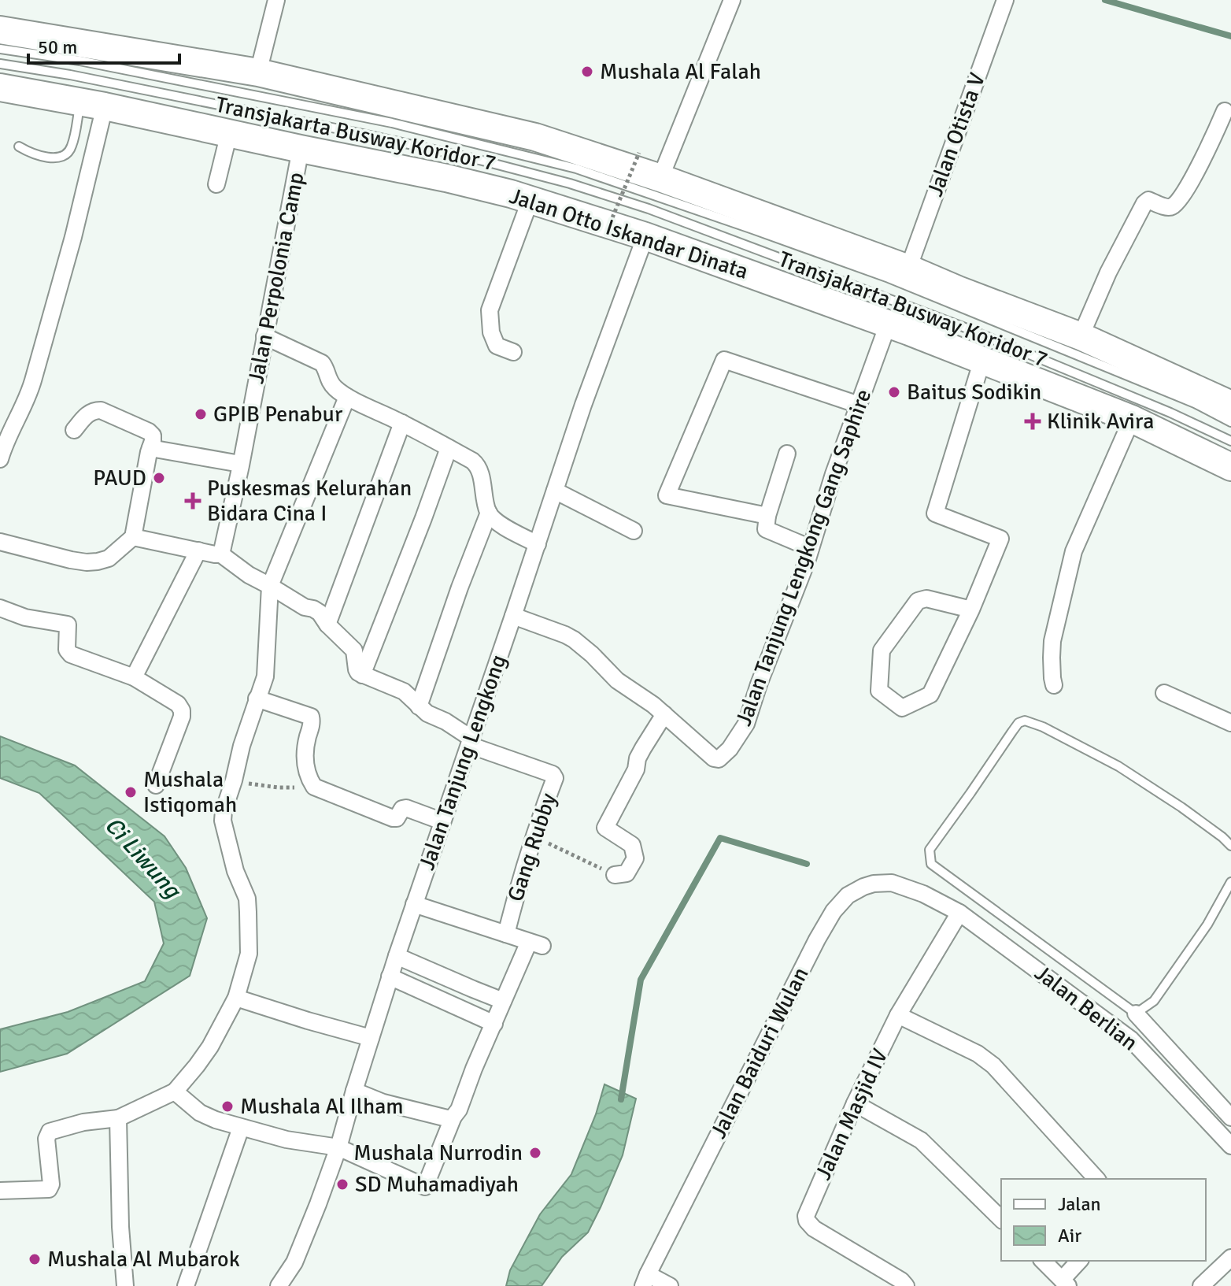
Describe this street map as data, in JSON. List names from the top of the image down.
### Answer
{
  "streets": {
    "main road": ["Jalan Otto Iskandar Dinata"],
    "street": [
      "Jalan Otista V",
      "Jalan Perpolonia Camp",
      "Jalan Tanjung Lengkong Gang Saphire",
      "Jalan Tanjung Lengkong",
      "Gang Rubby",
      "Jalan Berlian",
      "Jalan Baiduri Wulan",
      "Jalan Masjid IV"
    ],
    "lane": ["Transjakarta Busway Koridor 7"]
  },
  "crossings": [
    ["Jalan Otto Iskandar Dinata", "Jalan Perpolonia Camp"],
    ["Jalan Otto Iskandar Dinata", "Jalan Tanjung Lengkong Gang Saphire"],
    ["Jalan Otto Iskandar Dinata", "Jalan Tanjung Lengkong"],
    ["Jalan Tanjung Lengkong Gang Saphire", "Jalan Tanjung Lengkong"],
    ["Jalan Tanjung Lengkong", "Gang Rubby"],
    ["Jalan Berlian", "Jalan Baiduri Wulan"],
    ["Jalan Berlian", "Jalan Masjid IV"]
  ],
  "water": ["Ci Liwung"],
  "places": {
    "other": [
      "Mushala Al Falah",
      "Baitus Sodikin",
      "GPIB Penabur",
      "PAUD",
      "Mushala Istiqomah",
      "Mushala Al Ilham",
      "Mushala Nurrodin",
      "SD Muhamadiyah",
      "Mushala Al Mubarok"
    ],
    "health": ["Klinik Avira", "Puskesmas Kelurahan Bidara Cina I"]
  },
  "legend": ["Jalan", "Air"],
  "scale_bar": "50 m"
}
